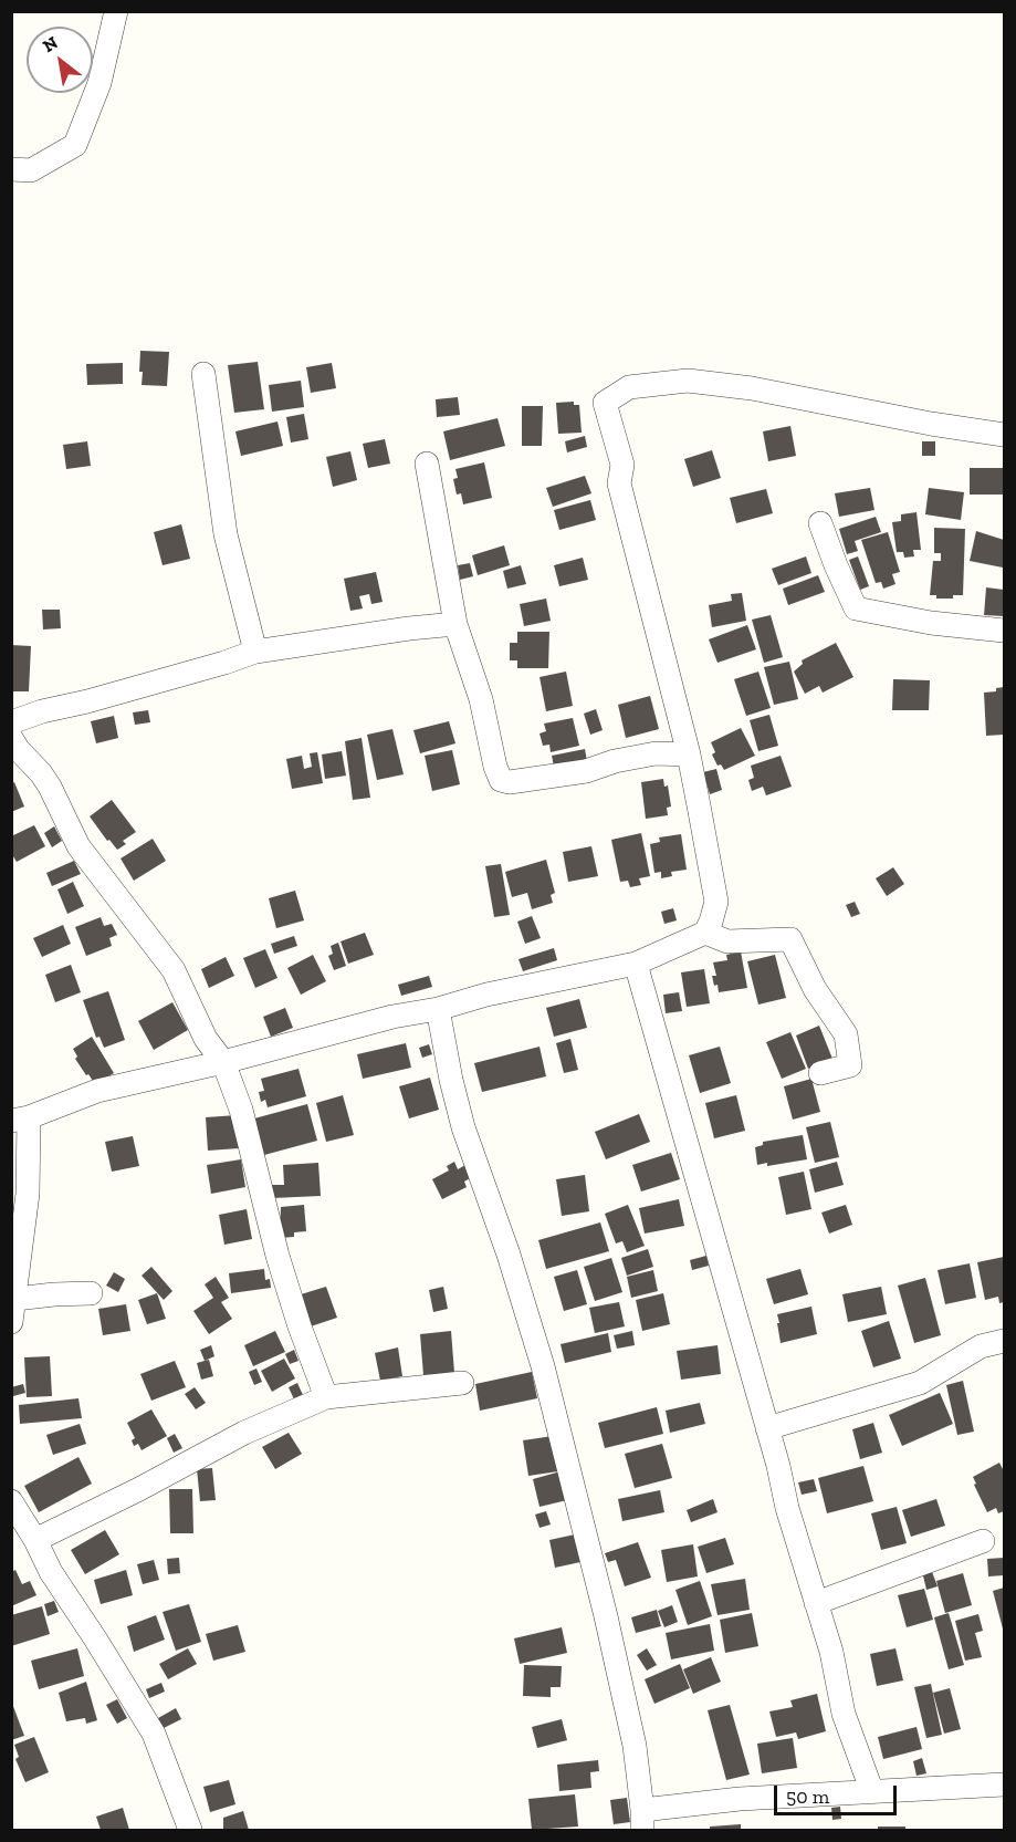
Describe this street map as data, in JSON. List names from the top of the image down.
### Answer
{
  "scale_bar": "50 m",
  "north": "top left"
}
